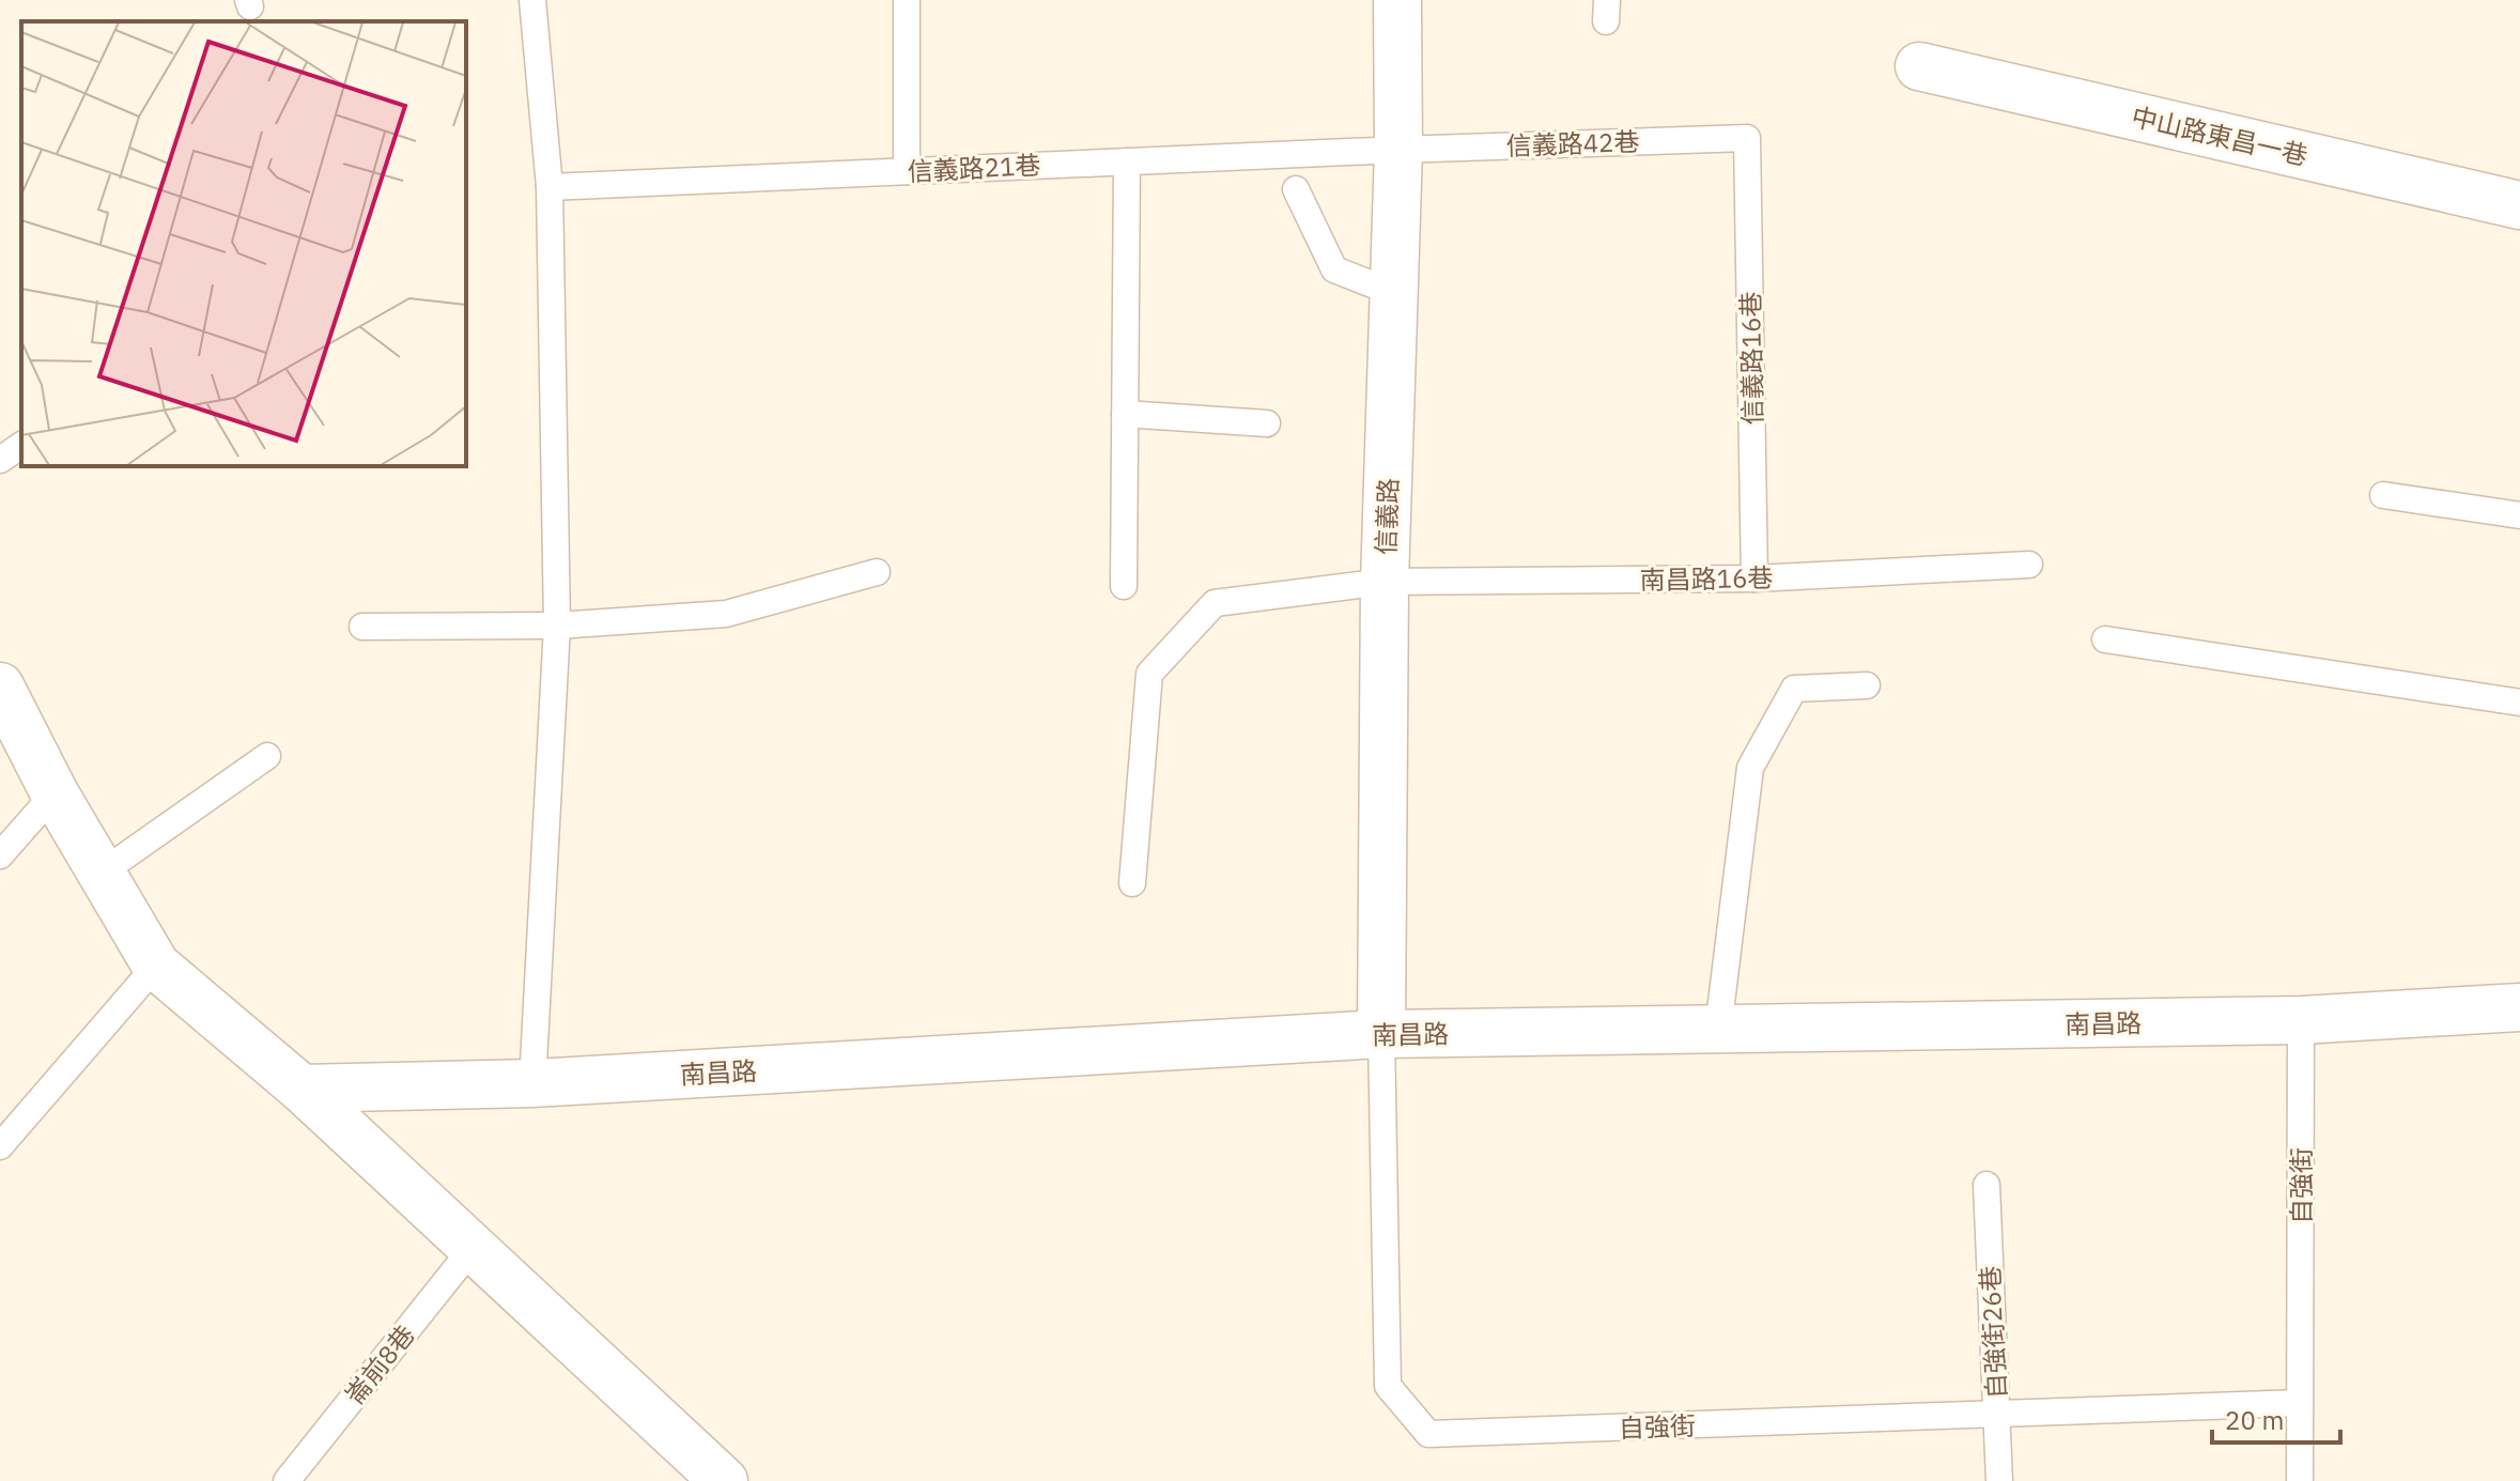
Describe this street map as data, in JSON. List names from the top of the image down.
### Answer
{
  "streets": {
    "street": ["中山路東昌一巷", "信義路", "南昌路"],
    "lane": [
      "信義路42巷",
      "信義路21巷",
      "信義路16巷",
      "南昌路16巷",
      "自強街",
      "自強街26巷",
      "崙前8巷"
    ]
  },
  "crossings": [
    ["信義路42巷", "信義路21巷"],
    ["信義路42巷", "信義路16巷"],
    ["信義路42巷", "信義路"],
    ["信義路21巷", "信義路"],
    ["信義路16巷", "南昌路16巷"],
    ["信義路", "南昌路16巷"],
    ["信義路", "南昌路"],
    ["信義路", "自強街"],
    ["南昌路", "自強街"],
    ["自強街", "自強街26巷"]
  ],
  "scale_bar": "20 m"
}
